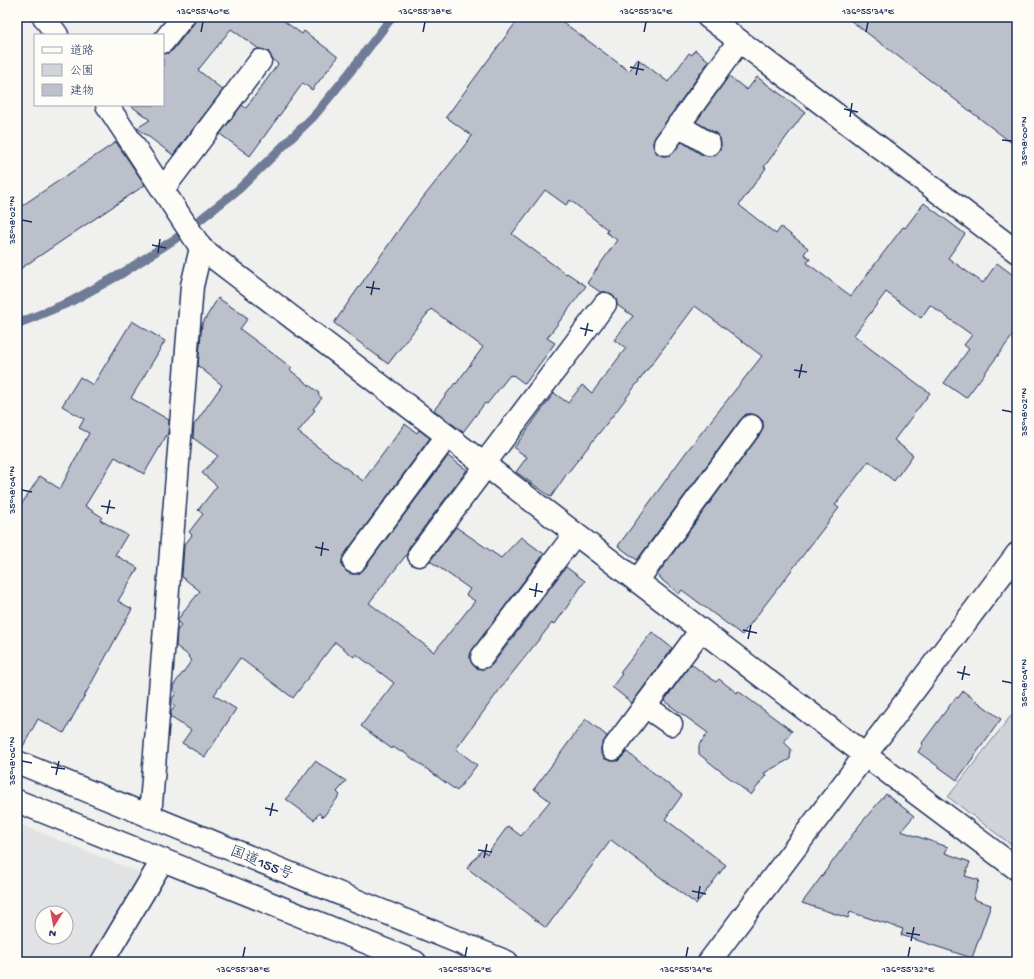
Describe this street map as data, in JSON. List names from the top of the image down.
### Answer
{
  "streets": {
    "main road": ["国道155号"]
  },
  "legend": ["道路", "公園", "建物"],
  "north": "bottom",
  "coordinates": [
    "136°55'40\"E",
    "136°55'38\"E",
    "136°55'36\"E",
    "136°55'34\"E",
    "35°18'00\"N",
    "35°18'02\"N",
    "35°18'04\"N",
    "35°18'06\"N",
    "136°55'32\"E"
  ]
}
